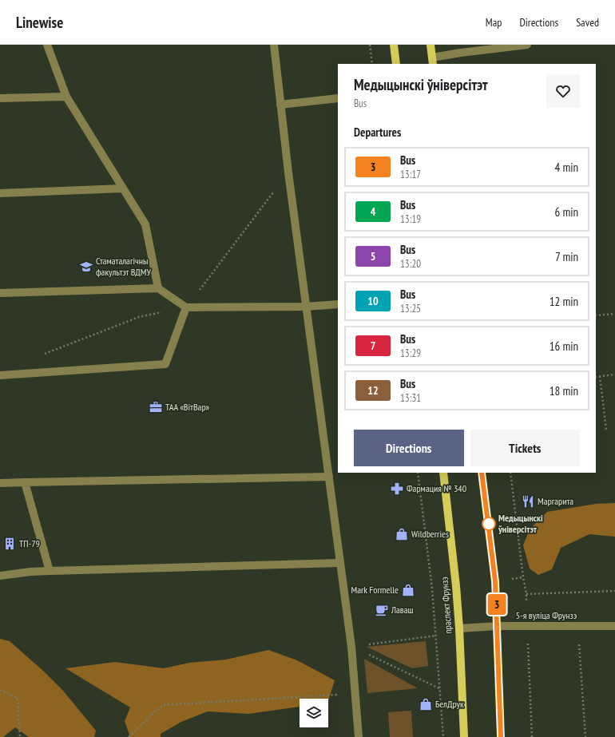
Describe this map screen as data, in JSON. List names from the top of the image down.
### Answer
{
  "streets": {
    "main road": ["праспект Фрунзэ"],
    "street": ["5-я вуліца Фрунзэ"]
  },
  "crossings": [
    ["праспект Фрунзэ", "5-я вуліца Фрунзэ"]
  ],
  "places": {
    "school or university": ["Стаматалагічны факультэт ВДМУ"],
    "office": ["ТАА «ВітВар»"],
    "pharmacy": ["Фармация № 340"],
    "restaurant": ["Маргарита"],
    "other": ["Медыцынскі ўніверсітэт"],
    "shop": ["Wildberries", "Mark Formelle", "БелДрук"],
    "building": ["ТП-79"],
    "cafe": ["Лаваш"]
  },
  "lines": ["bus line 3"],
  "page": {
    "header": "Linewise",
    "nav": ["Map", "Directions", "Saved"],
    "on_map": "3",
    "heading": [
      ["Медыцынскі ўніверсітэт", "Bus"],
      "Departures"
    ],
    "list": [
      {
        "mark": "3",
        "name": "Bus",
        "note": "13:17",
        "value": "4 min"
      },
      {
        "mark": "4",
        "name": "Bus",
        "note": "13:19",
        "value": "6 min"
      },
      {
        "mark": "5",
        "name": "Bus",
        "note": "13:20",
        "value": "7 min"
      },
      {
        "mark": "10",
        "name": "Bus",
        "note": "13:25",
        "value": "12 min"
      },
      {
        "mark": "7",
        "name": "Bus",
        "note": "13:29",
        "value": "16 min"
      },
      {
        "mark": "12",
        "name": "Bus",
        "note": "13:31",
        "value": "18 min"
      }
    ],
    "buttons": ["Directions", "Tickets"]
  }
}
